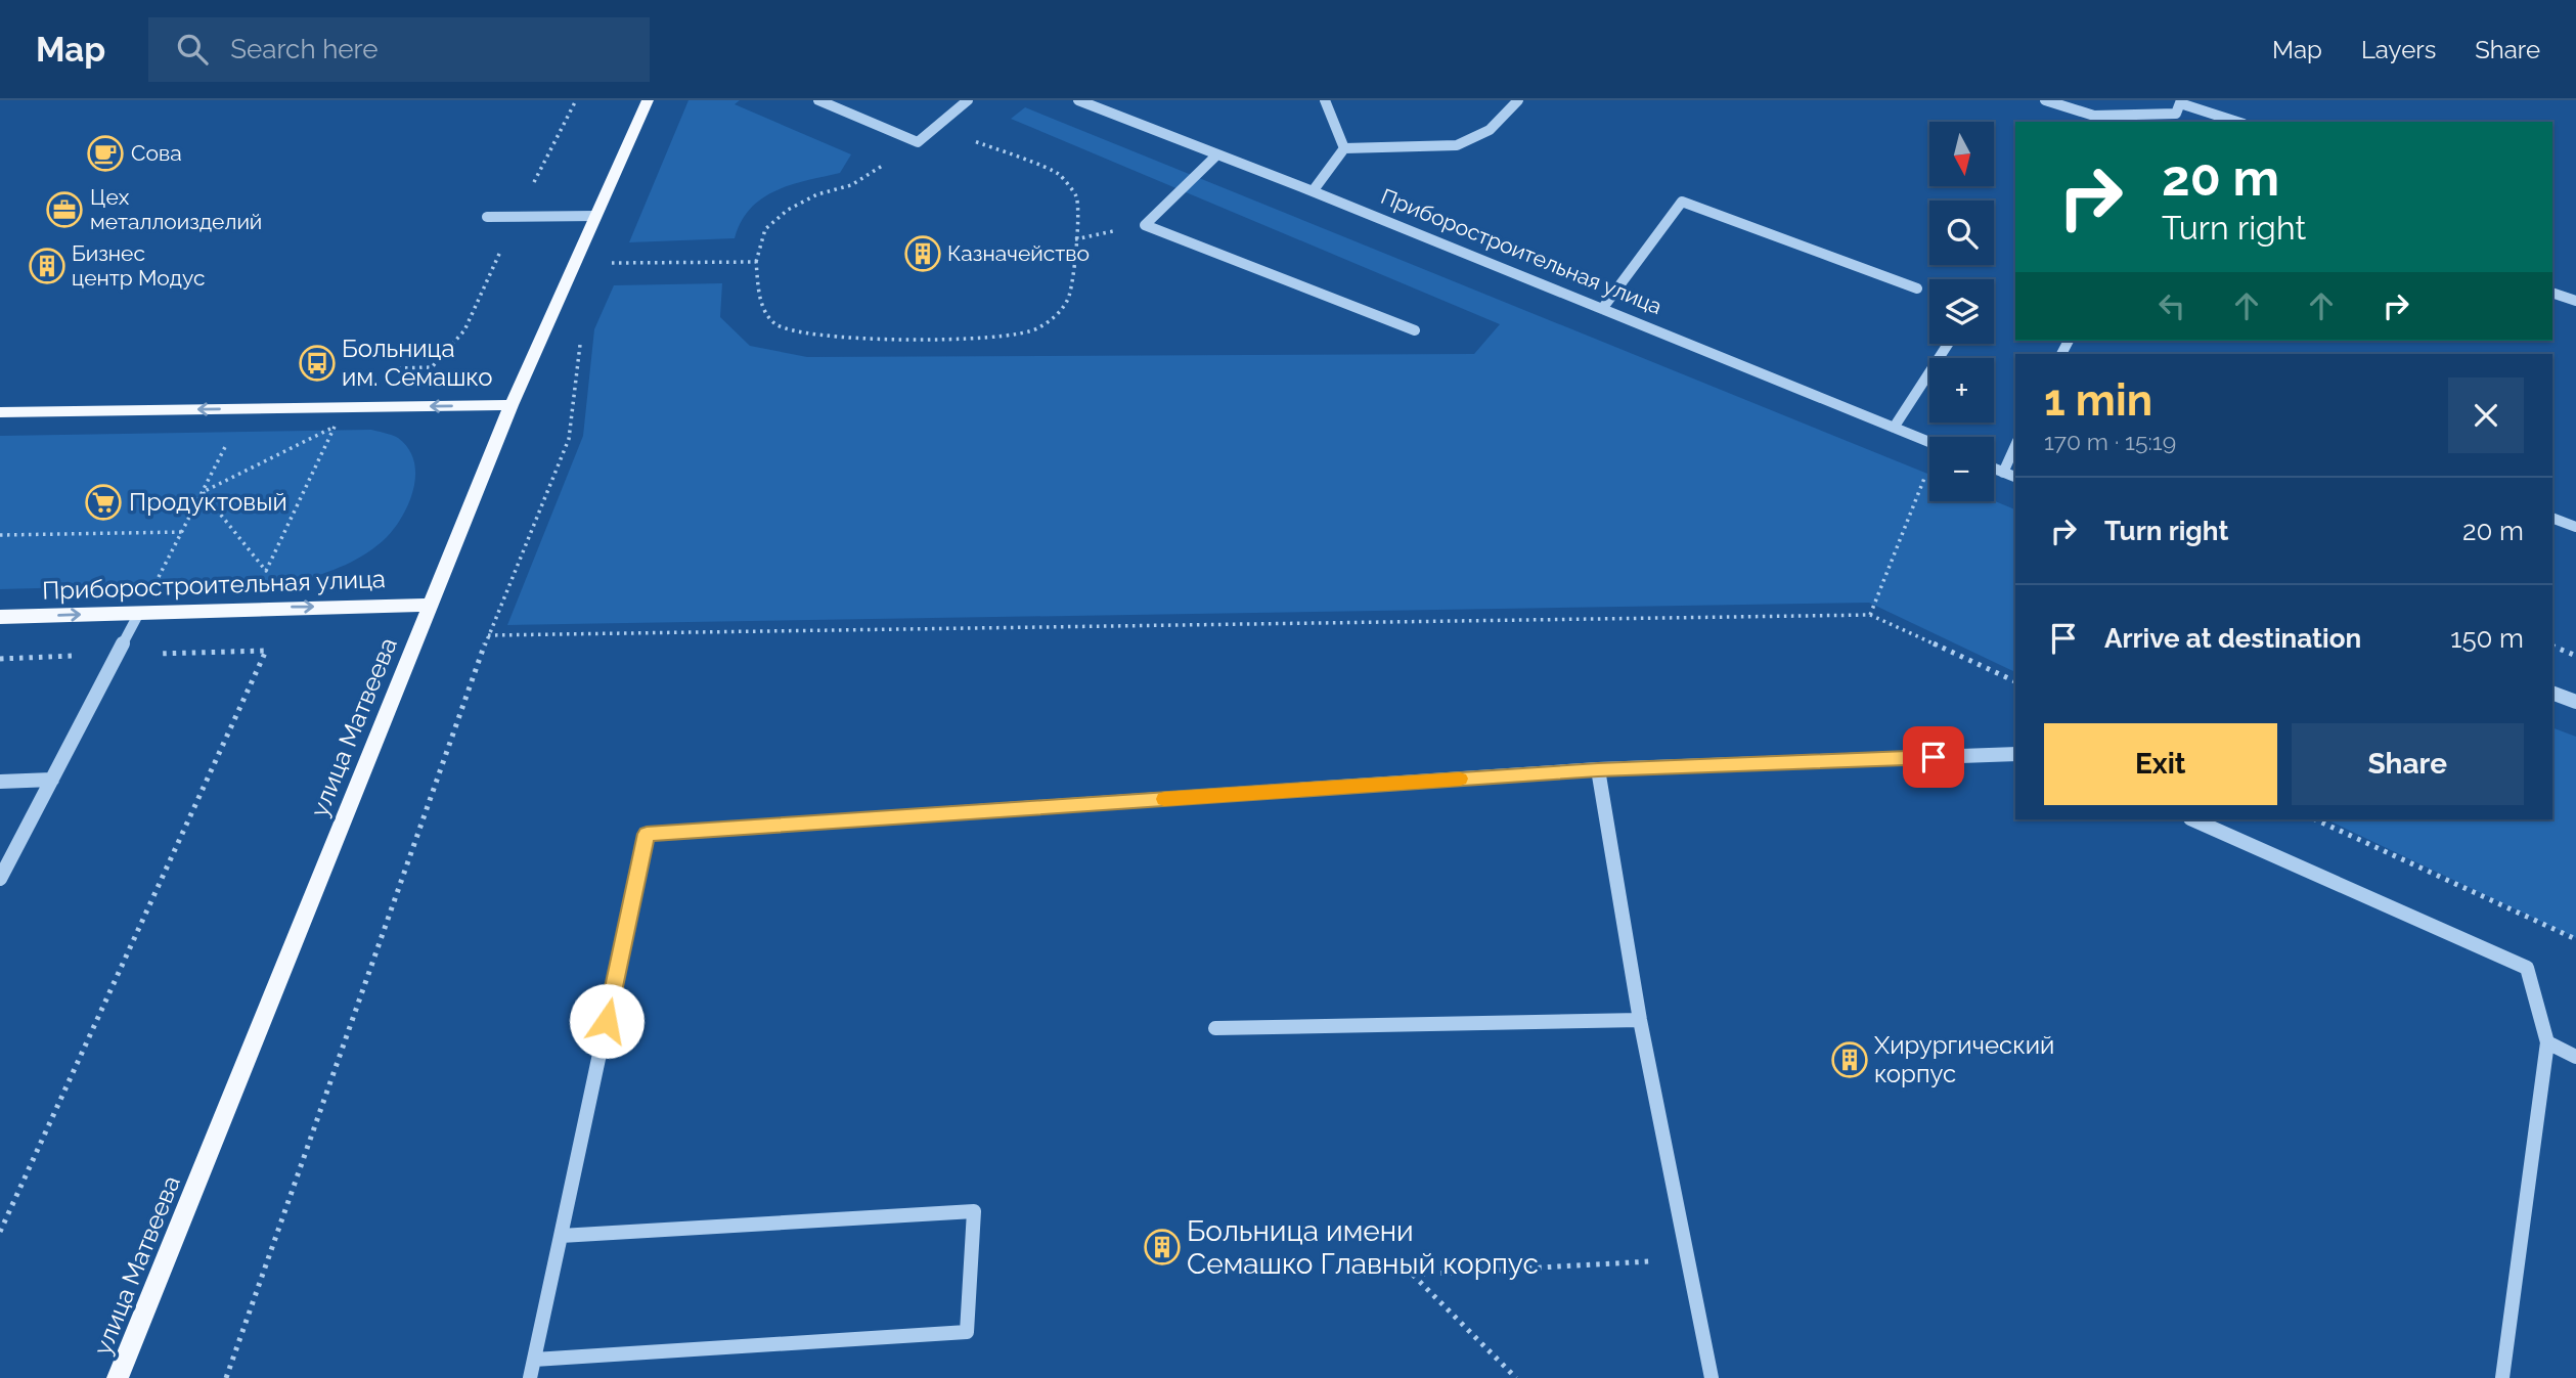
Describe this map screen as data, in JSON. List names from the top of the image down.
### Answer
{
  "streets": {
    "main road": ["Приборостроительная улица", "улица Матвеева"]
  },
  "crossings": [
    ["Приборостроительная улица", "улица Матвеева"]
  ],
  "places": {
    "cafe": ["Сова"],
    "office": ["Цех металлоизделий"],
    "building": [
      "Казначейство",
      "Бизнес центр Модус",
      "Хирургический корпус",
      "Больница имени Семашко Главный корпус"
    ],
    "bus stop": ["Больница им. Семашко"],
    "supermarket": ["Продуктовый"]
  },
  "north": "bottom",
  "page": {
    "header": "Map",
    "search": "Search here",
    "nav": ["Map", "Layers", "Share"],
    "map_buttons": ["+", "−"],
    "turn": ["20 m", "Turn right"],
    "heading": ["1 min", "170 m · 15:19"],
    "list": [
      {
        "name": "Turn right",
        "value": "20 m"
      },
      {
        "name": "Arrive at destination",
        "value": "150 m"
      }
    ],
    "buttons": ["Exit", "Share"]
  }
}
